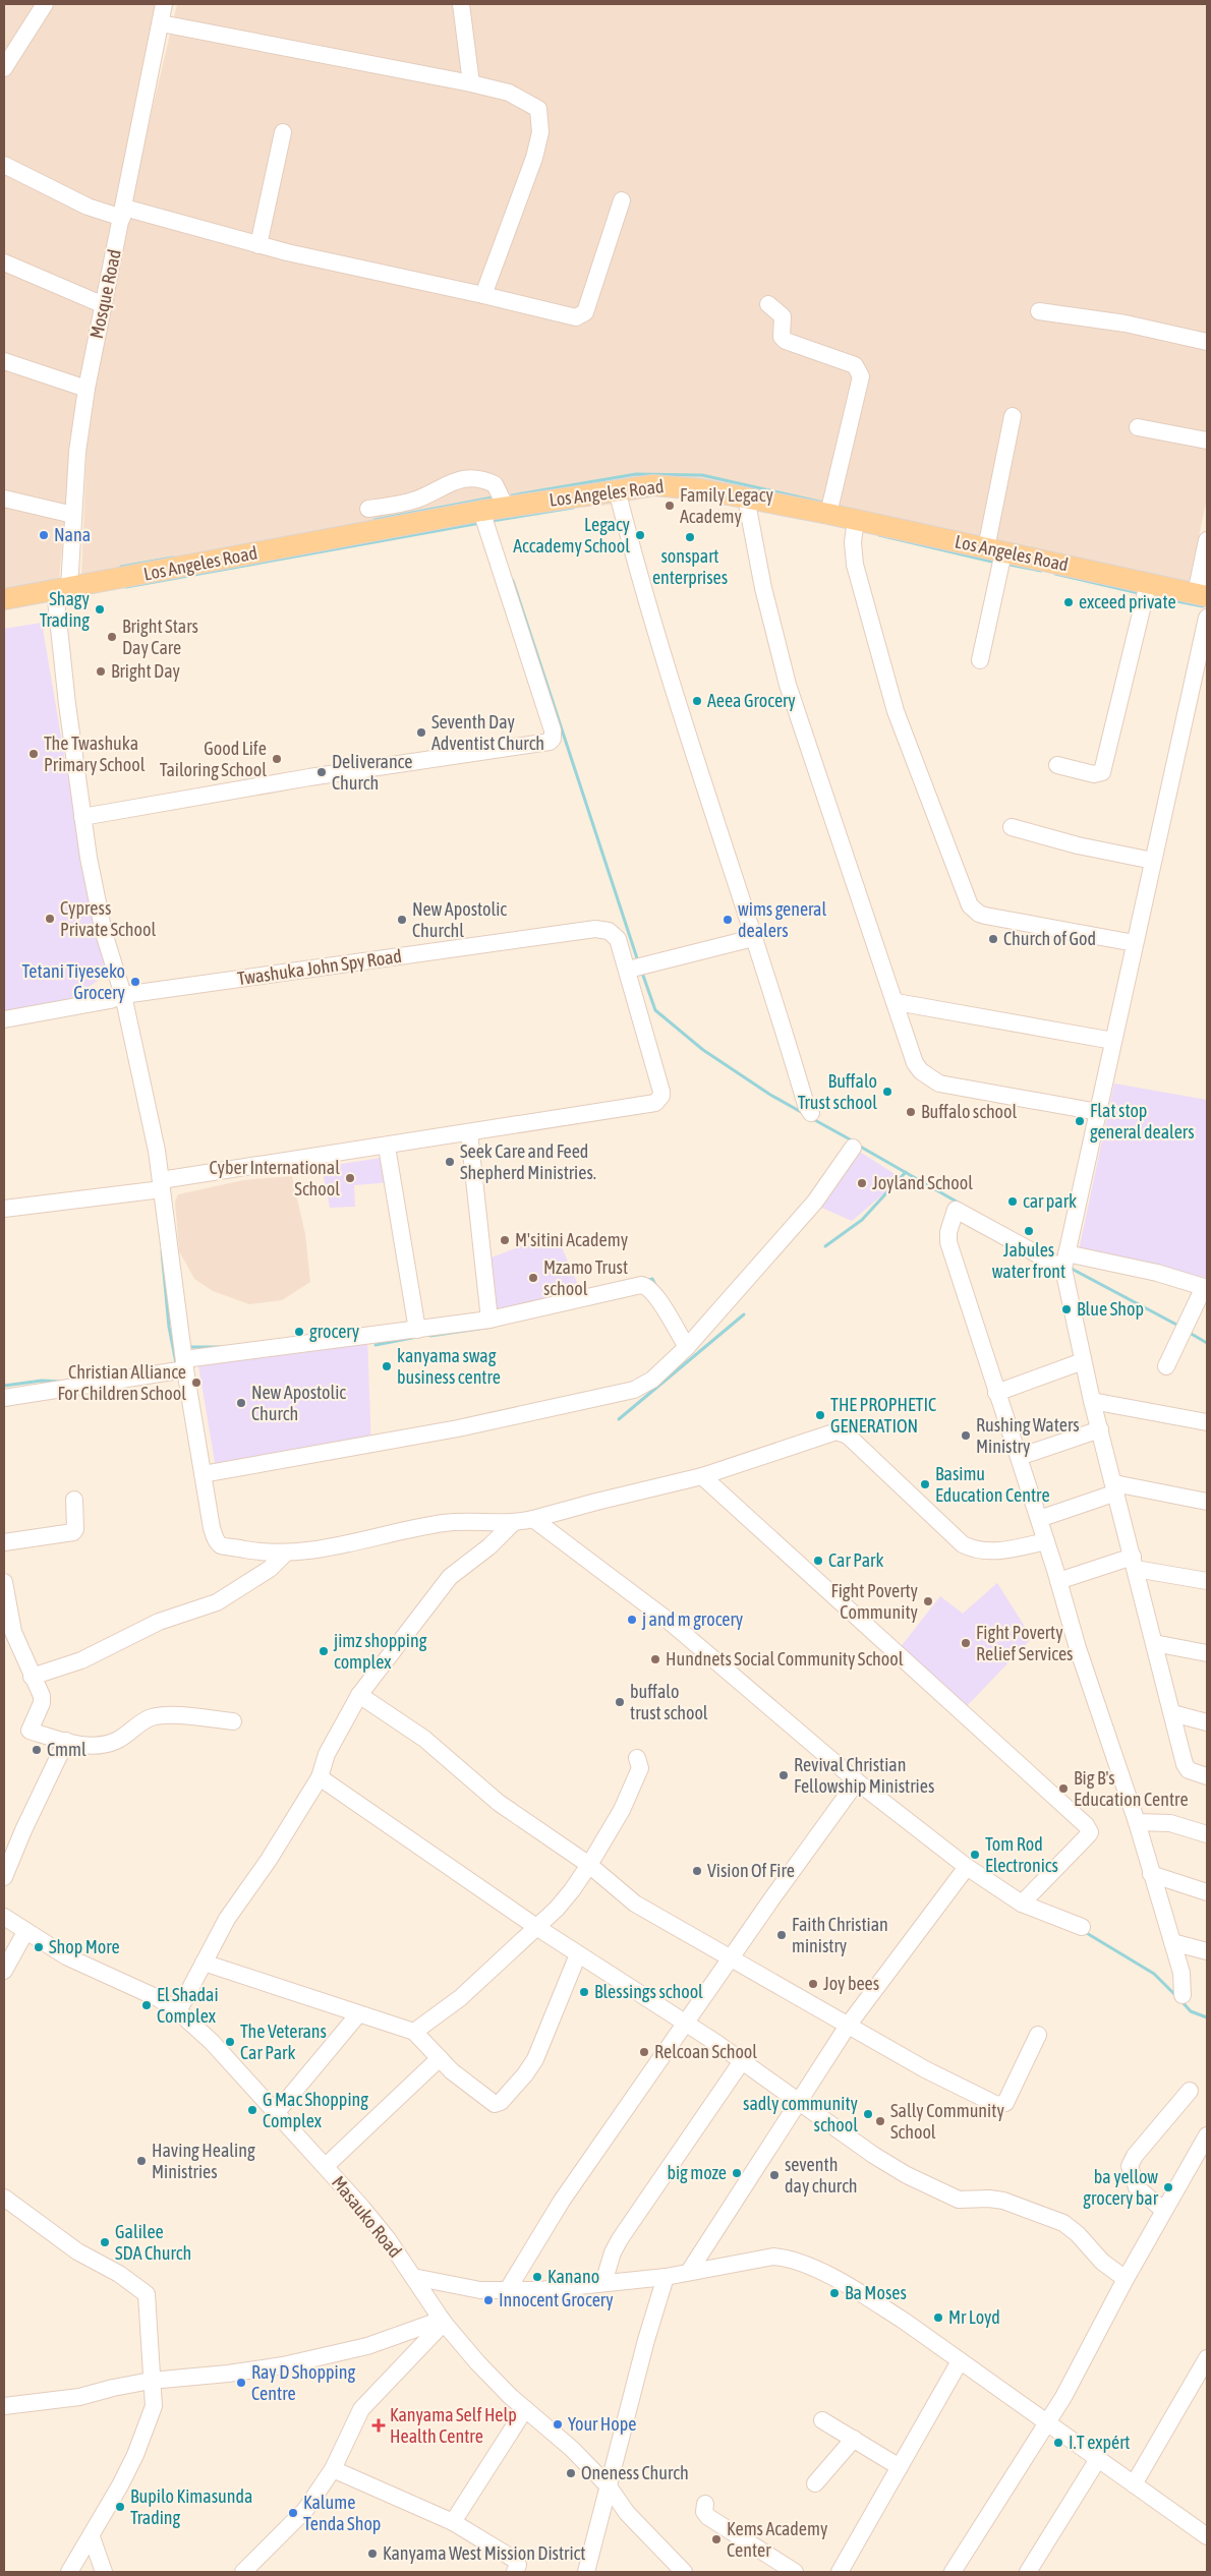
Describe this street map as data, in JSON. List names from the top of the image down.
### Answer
{
  "streets": {
    "main road": ["Los Angeles Road"],
    "street": ["Mosque Road", "Twashuka John Spy Road", "Masauko Road"]
  },
  "crossings": [
    ["Mosque Road", "Los Angeles Road"],
    ["Mosque Road", "Twashuka John Spy Road"]
  ],
  "places": {
    "other": [
      "Family Legacy Academy",
      "Nana",
      "Legacy Accademy School",
      "sonspart enterprises",
      "exceed private",
      "Shagy Trading",
      "Bright Stars Day Care",
      "Bright Day",
      "Aeea Grocery",
      "Seventh Day Adventist Church",
      "The Twashuka Primary School",
      "Good Life Tailoring School",
      "Deliverance Church",
      "Cypress Private School",
      "New Apostolic Churchl",
      "wims general dealers",
      "Church of God",
      "Tetani Tiyeseko Grocery",
      "Buffalo Trust school",
      "Buffalo school",
      "Flat stop general dealers",
      "Seek Care and Feed Shepherd Ministries.",
      "Cyber International School",
      "Joyland School",
      "car park",
      "Jabules water front",
      "M'sitini Academy",
      "Mzamo Trust school",
      "Blue Shop",
      "grocery",
      "kanyama swag business centre",
      "Christian Alliance For Children School",
      "New Apostolic Church",
      "THE PROPHETIC GENERATION",
      "Rushing Waters Ministry",
      "Basimu Education Centre",
      "Car Park",
      "Fight Poverty Community",
      "j and m grocery",
      "Fight Poverty Relief Services",
      "jimz shopping complex",
      "Hundnets Social Community School",
      "buffalo trust school",
      "Cmml",
      "Revival Christian Fellowship Ministries",
      "Big B's Education Centre",
      "Tom Rod Electronics",
      "Vision Of Fire",
      "Faith Christian ministry",
      "Shop More",
      "Joy bees",
      "Blessings school",
      "El Shadai Complex",
      "The Veterans Car Park",
      "Relcoan School",
      "G Mac Shopping Complex",
      "sadly community school",
      "Sally Community School",
      "Having Healing Ministries",
      "big moze",
      "seventh day church",
      "ba yellow grocery bar",
      "Galilee SDA Church",
      "Kanano",
      "Ba Moses",
      "Innocent Grocery",
      "Mr Loyd",
      "Ray D Shopping Centre",
      "Your Hope",
      "I.T expért",
      "Oneness Church",
      "Bupilo Kimasunda Trading",
      "Kalume Tenda Shop",
      "Kems Academy Center",
      "Kanyama West Mission District"
    ],
    "health": ["Kanyama Self Help Health Centre"]
  }
}
